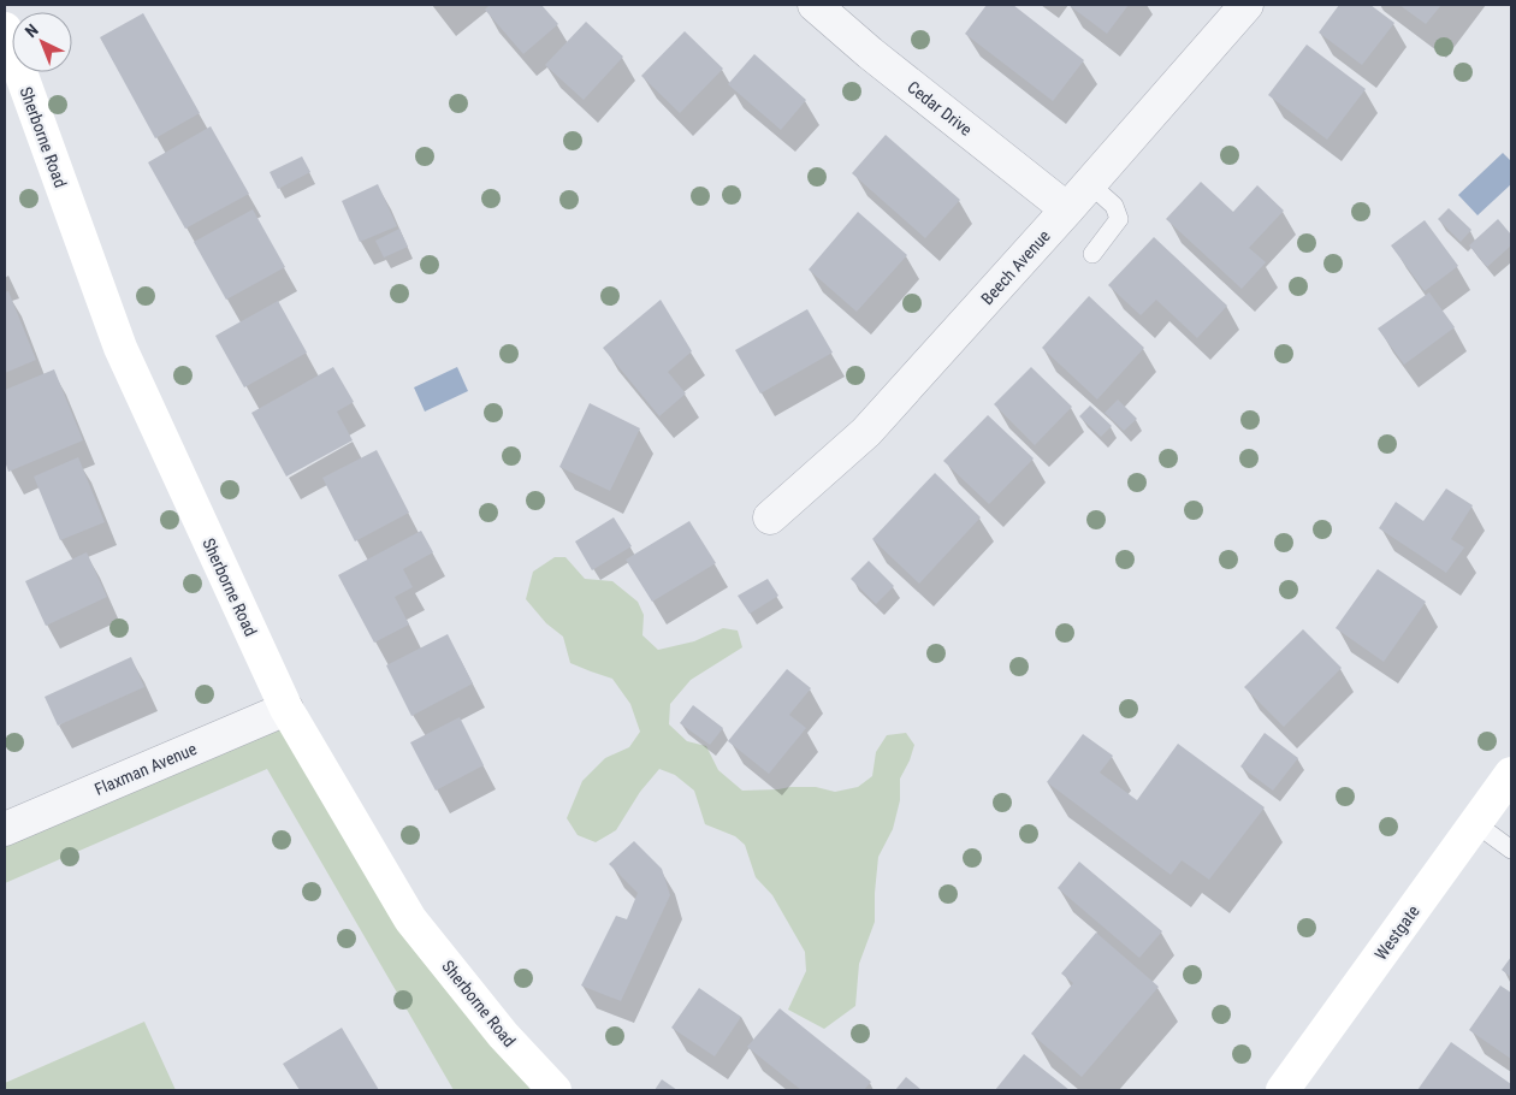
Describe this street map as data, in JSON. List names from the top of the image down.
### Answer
{
  "streets": {
    "street": [
      "Cedar Drive",
      "Sherborne Road",
      "Beech Avenue",
      "Flaxman Avenue",
      "Westgate"
    ]
  },
  "crossings": [
    ["Cedar Drive", "Beech Avenue"],
    ["Sherborne Road", "Flaxman Avenue"]
  ],
  "north": "top left"
}
